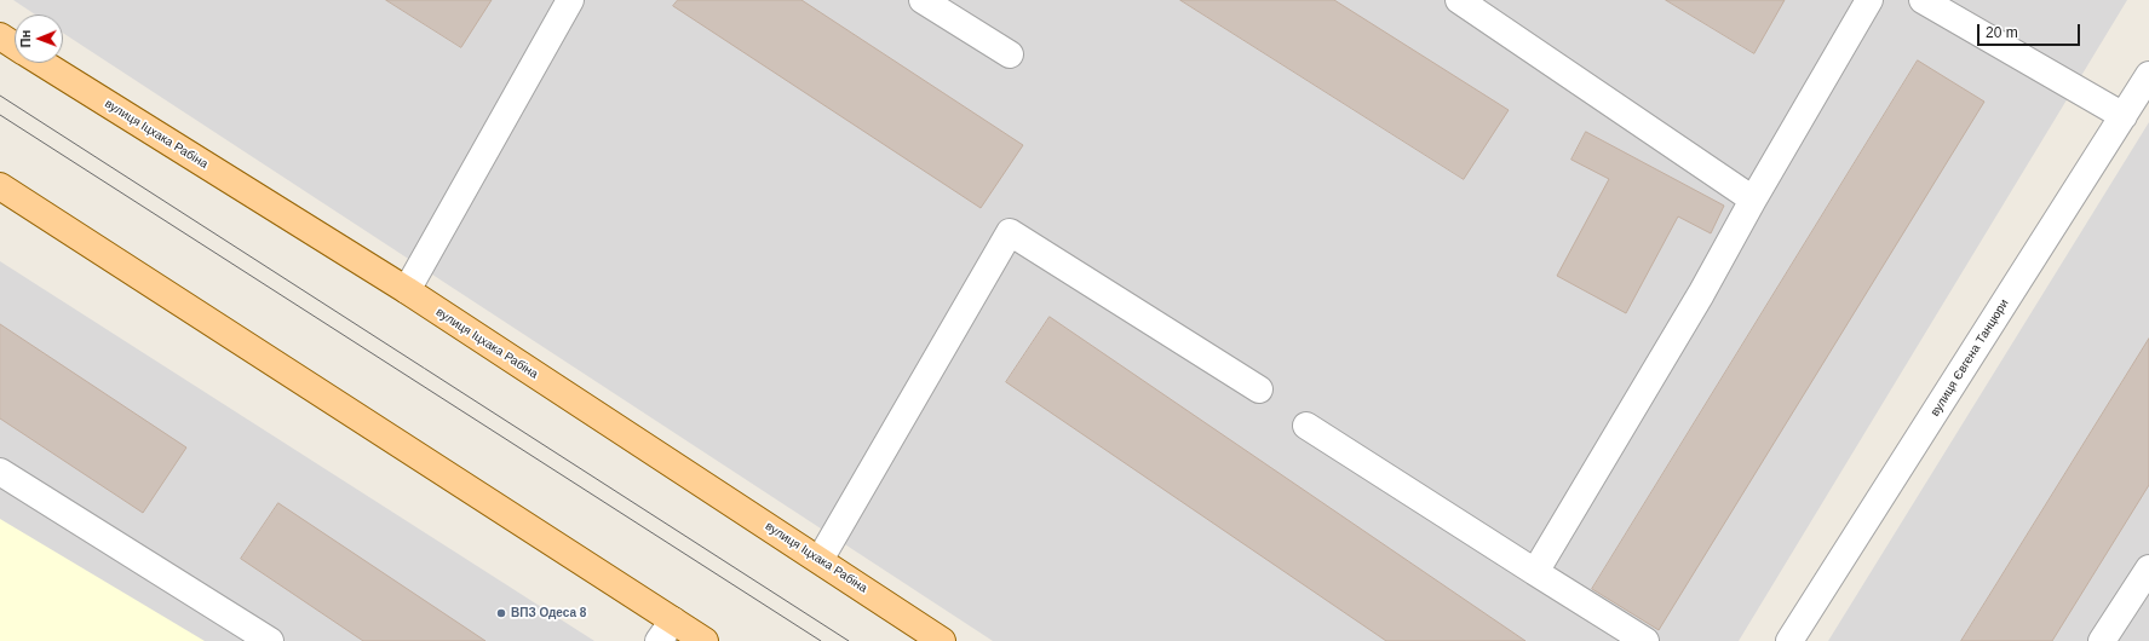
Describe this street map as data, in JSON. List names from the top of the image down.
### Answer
{
  "streets": {
    "main road": ["вулиця Іцхака Рабіна"],
    "street": ["вулиця Євгена Танцюри"]
  },
  "places": ["ВПЗ Одеса 8"],
  "scale_bar": "20 m",
  "north": "left"
}
